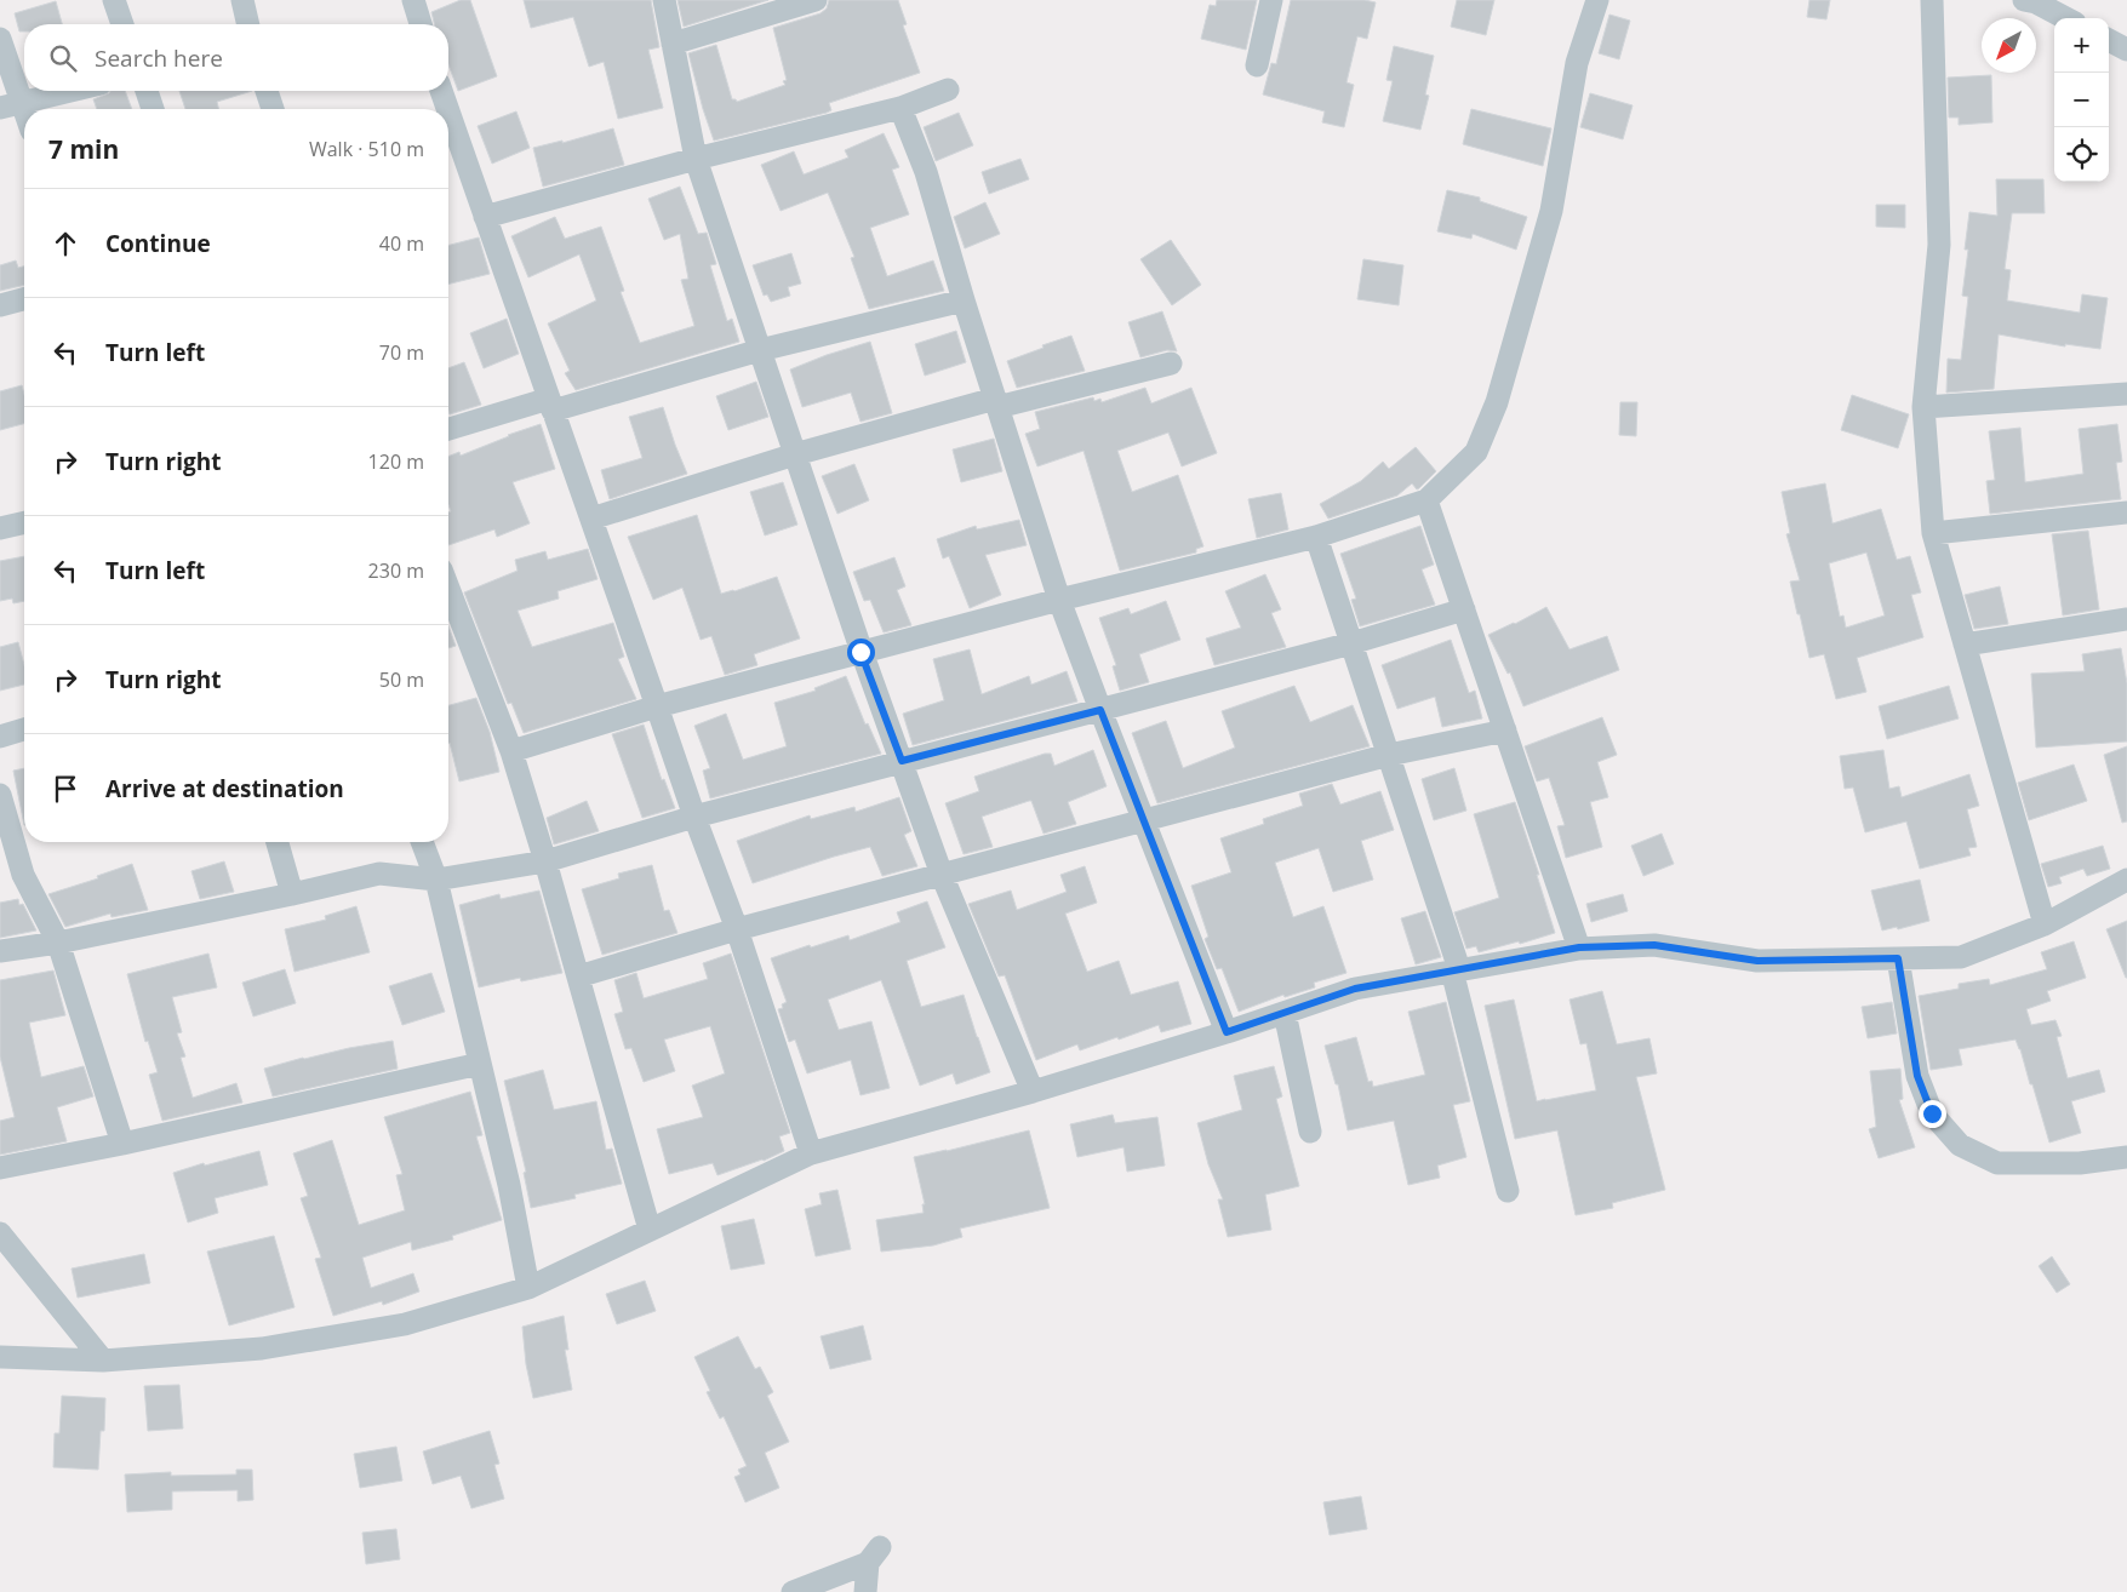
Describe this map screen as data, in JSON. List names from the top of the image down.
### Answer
{
  "north": "bottom left",
  "page": {
    "map_buttons": ["+", "−"],
    "search": "Search here",
    "heading": ["7 min", "Walk · 510 m"],
    "list": [
      ["Continue", "40 m"],
      ["Turn left", "70 m"],
      ["Turn right", "120 m"],
      ["Turn left", "230 m"],
      ["Turn right", "50 m"],
      "Arrive at destination"
    ]
  }
}
